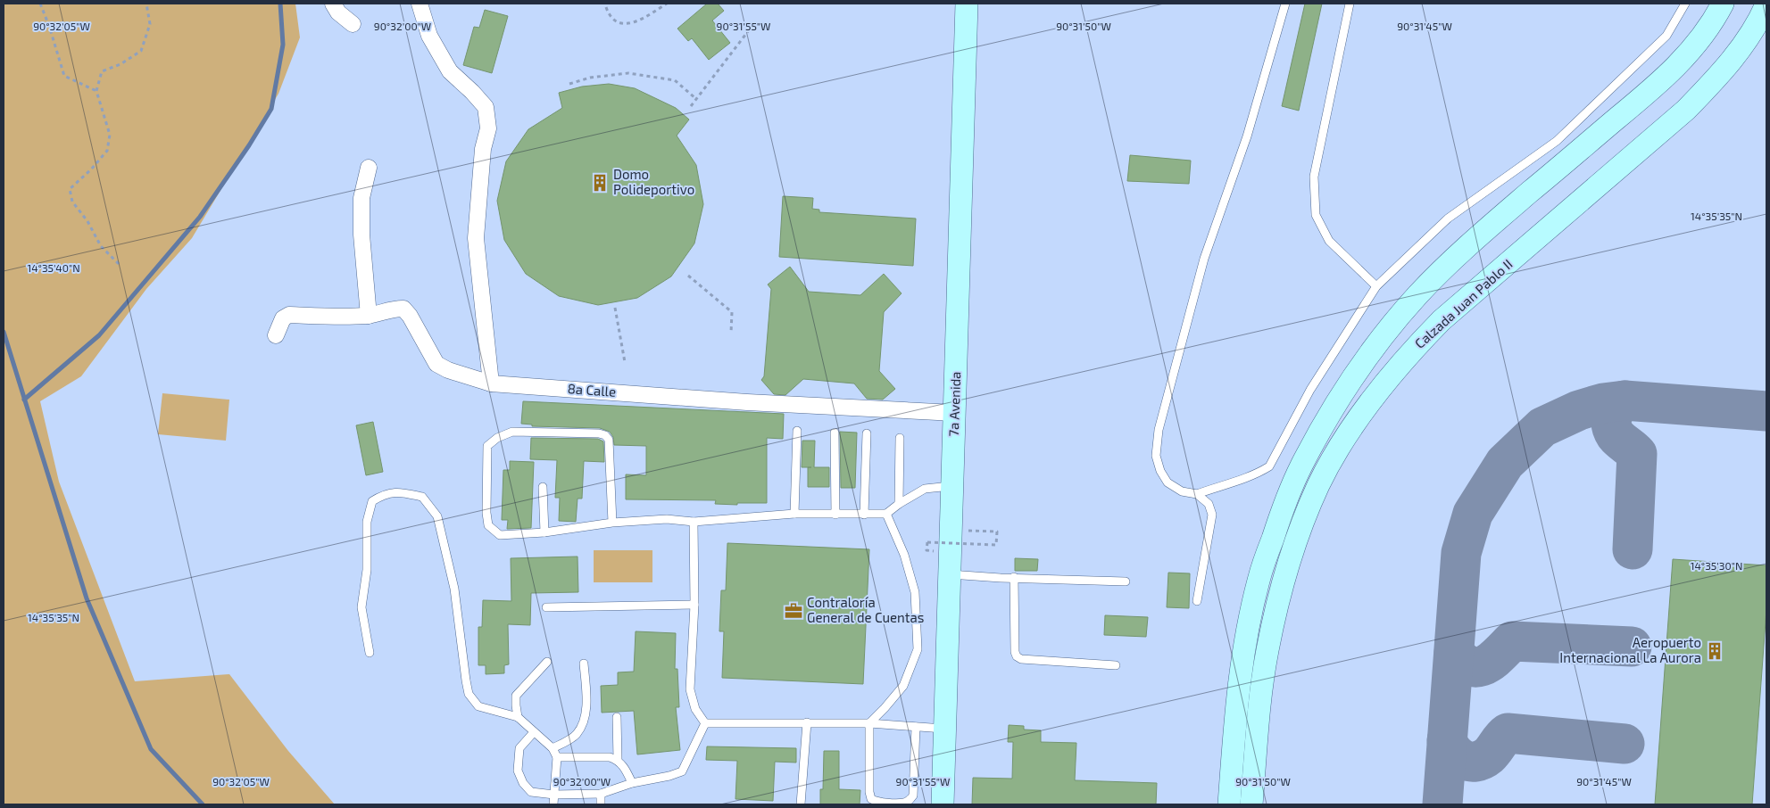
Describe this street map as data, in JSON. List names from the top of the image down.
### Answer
{
  "streets": {
    "main road": ["Calzada Juan Pablo II", "7a Avenida"],
    "street": ["8a Calle"]
  },
  "crossings": [
    ["8a Calle", "7a Avenida"]
  ],
  "places": {
    "building": ["Domo Polideportivo", "Aeropuerto Internacional La Aurora"],
    "office": ["Contraloría General de Cuentas"]
  },
  "coordinates": [
    "90°32'05\"W",
    "90°32'00\"W",
    "90°31'55\"W",
    "90°31'50\"W",
    "90°31'45\"W",
    "14°35'35\"N",
    "14°35'40\"N",
    "14°35'30\"N"
  ]
}
